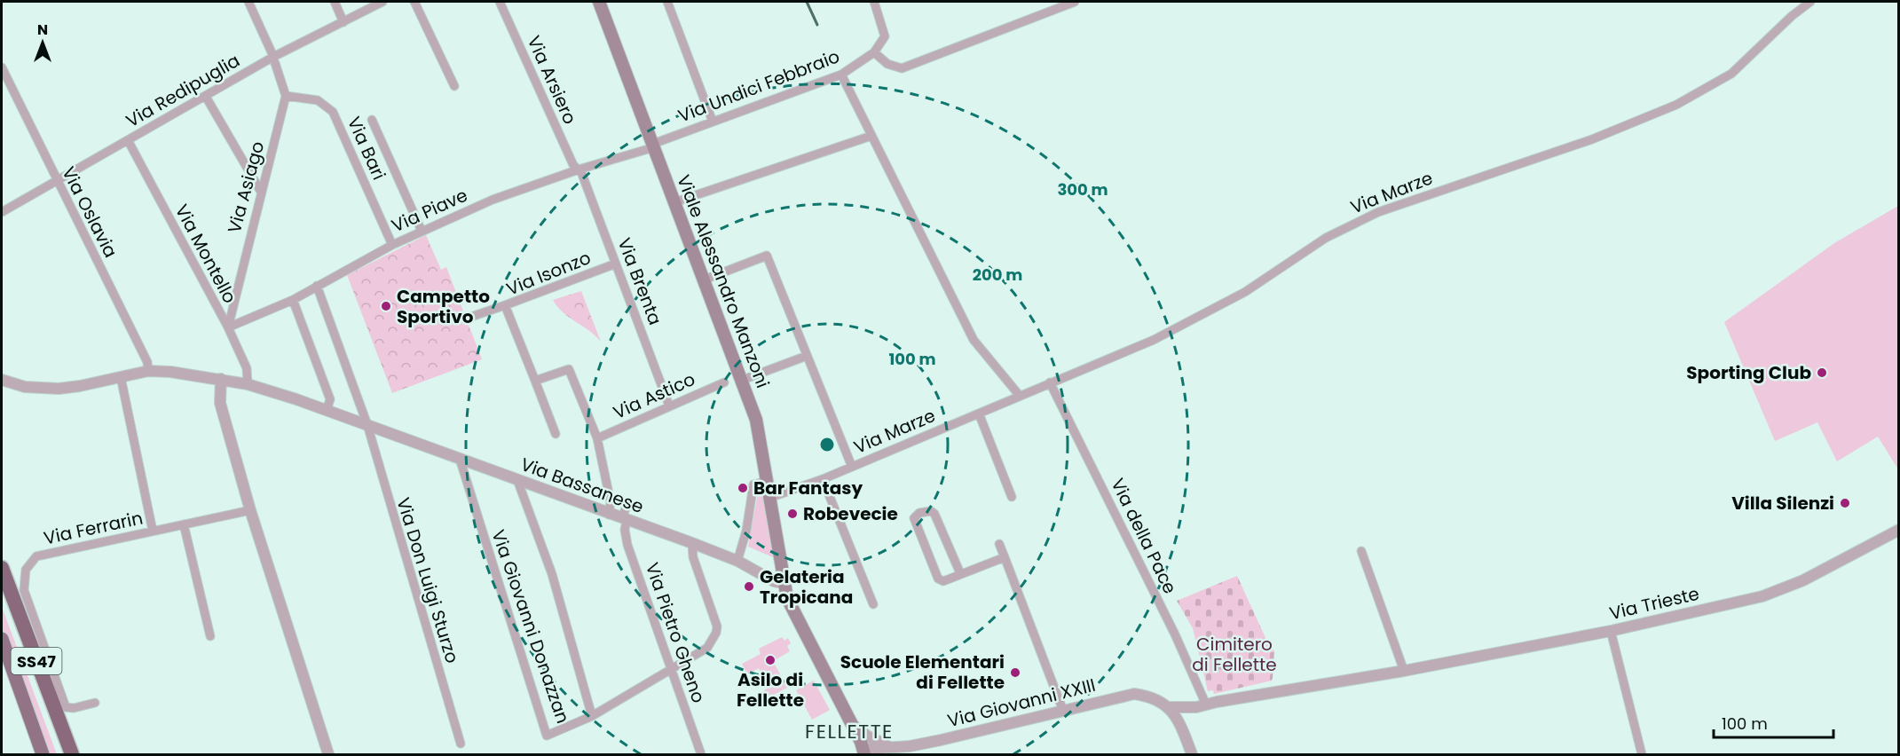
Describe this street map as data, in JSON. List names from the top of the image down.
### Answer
{
  "streets": {
    "highway": ["SS47"],
    "main road": ["Viale Alessandro Manzoni", "Via Giovanni XXIII"],
    "street": [
      "Via Arsiero",
      "Via Undici Febbraio",
      "Via Redipuglia",
      "Via Bari",
      "Via Asiago",
      "Via Marze",
      "Via Piave",
      "Via Oslavia",
      "Via Montello",
      "Via Isonzo",
      "Via Brenta",
      "Via Astico",
      "Via Bassanese",
      "Via Ferrarin",
      "Via della Pace",
      "Via Don Luigi Sturzo",
      "Via Trieste",
      "Via Giovanni Donazzan",
      "Via Pietro Gheno"
    ]
  },
  "crossings": [
    ["Via Arsiero", "Via Piave"],
    ["Via Arsiero", "Via Brenta"],
    ["Via Undici Febbraio", "Via Piave"],
    ["Via Undici Febbraio", "Viale Alessandro Manzoni"],
    ["Via Redipuglia", "Via Oslavia"],
    ["Via Redipuglia", "Via Montello"],
    ["Via Bari", "Via Asiago"],
    ["Via Bari", "Via Piave"],
    ["Via Asiago", "Via Piave"],
    ["Via Asiago", "Via Montello"],
    ["Via Marze", "Viale Alessandro Manzoni"],
    ["Via Marze", "Via della Pace"],
    ["Via Piave", "Via Montello"],
    ["Via Piave", "Via Brenta"],
    ["Via Piave", "Viale Alessandro Manzoni"],
    ["Via Oslavia", "Via Bassanese"],
    ["Via Montello", "Via Bassanese"],
    ["Via Isonzo", "Via Brenta"],
    ["Via Brenta", "Via Astico"],
    ["Viale Alessandro Manzoni", "Via Bassanese"],
    ["Viale Alessandro Manzoni", "Via Giovanni XXIII"],
    ["Via Bassanese", "Via Don Luigi Sturzo"],
    ["Via Bassanese", "Via Giovanni Donazzan"],
    ["Via Bassanese", "Via Pietro Gheno"],
    ["Via Bassanese", "Via Giovanni XXIII"],
    ["Via della Pace", "Via Trieste"],
    ["Via Trieste", "Via Giovanni XXIII"],
    ["Via Giovanni Donazzan", "Via Pietro Gheno"]
  ],
  "districts": ["FELLETTE"],
  "parks": ["Cimitero di Fellette"],
  "places": [
    "Campetto Sportivo",
    "Sporting Club",
    "Bar Fantasy",
    "Villa Silenzi",
    "Robevecie",
    "Gelateria Tropicana",
    "Asilo di Fellette",
    "Scuole Elementari di Fellette"
  ],
  "scale_bar": "100 m",
  "north": "top",
  "rings": ["300 m", "200 m", "100 m"]
}
